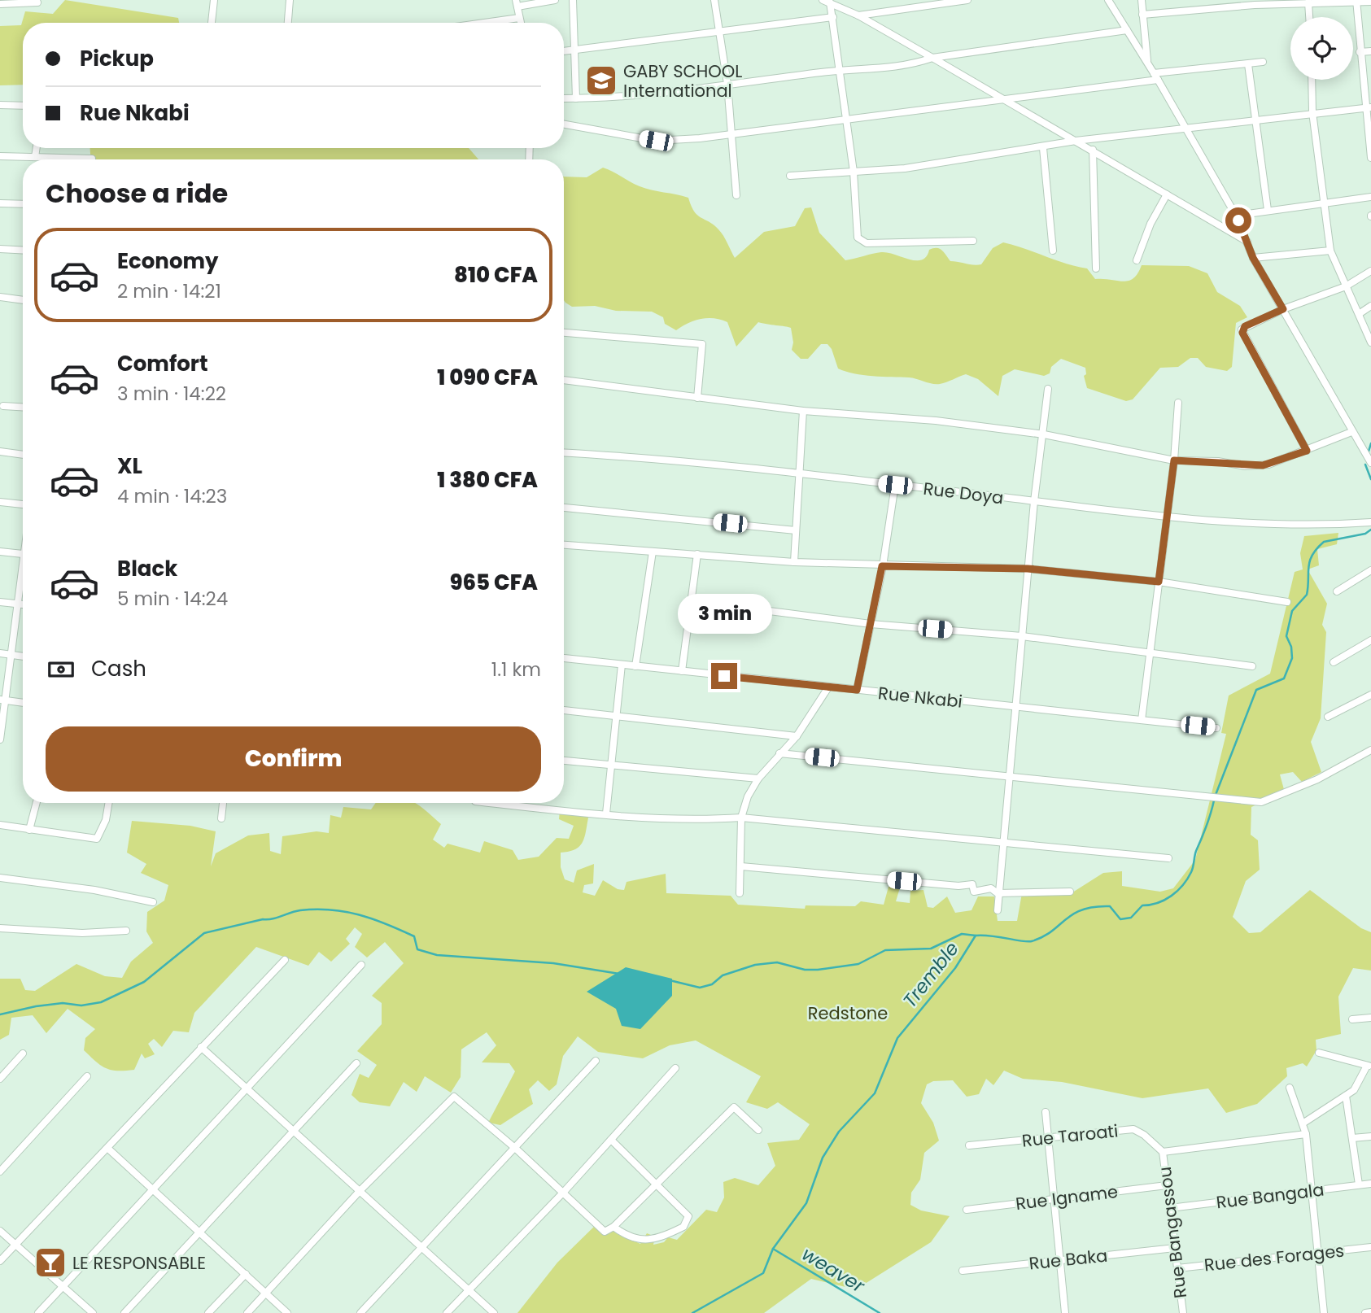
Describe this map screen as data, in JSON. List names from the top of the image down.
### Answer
{
  "streets": {
    "street": [
      "Rue Doya",
      "Rue Nkabi",
      "Rue Taroati",
      "Rue Bangala",
      "Rue Igname",
      "Rue Bangassou",
      "Rue des Forages",
      "Rue Baka"
    ]
  },
  "crossings": [
    ["Rue Taroati", "Rue Bangassou"],
    ["Rue Bangala", "Rue Bangassou"],
    ["Rue Igname", "Rue Bangassou"],
    ["Rue Bangassou", "Rue des Forages"],
    ["Rue Bangassou", "Rue Baka"]
  ],
  "water": ["Tremble", "weaver"],
  "parks": ["Redstone"],
  "places": {
    "school or university": ["GABY SCHOOL International"],
    "bar": ["LE RESPONSABLE"]
  },
  "page": {
    "banner": ["Pickup", "Rue Nkabi"],
    "heading": "Choose a ride",
    "list": [
      {
        "name": "Economy",
        "note": "2 min · 14:21",
        "value": "810 CFA"
      },
      {
        "name": "Comfort",
        "note": "3 min · 14:22",
        "value": "1 090 CFA"
      },
      {
        "name": "XL",
        "note": "4 min · 14:23",
        "value": "1 380 CFA"
      },
      {
        "name": "Black",
        "note": "5 min · 14:24",
        "value": "965 CFA"
      }
    ],
    "bubble": "3 min",
    "pay": ["Cash", "1.1 km"],
    "buttons": "Confirm"
  }
}
